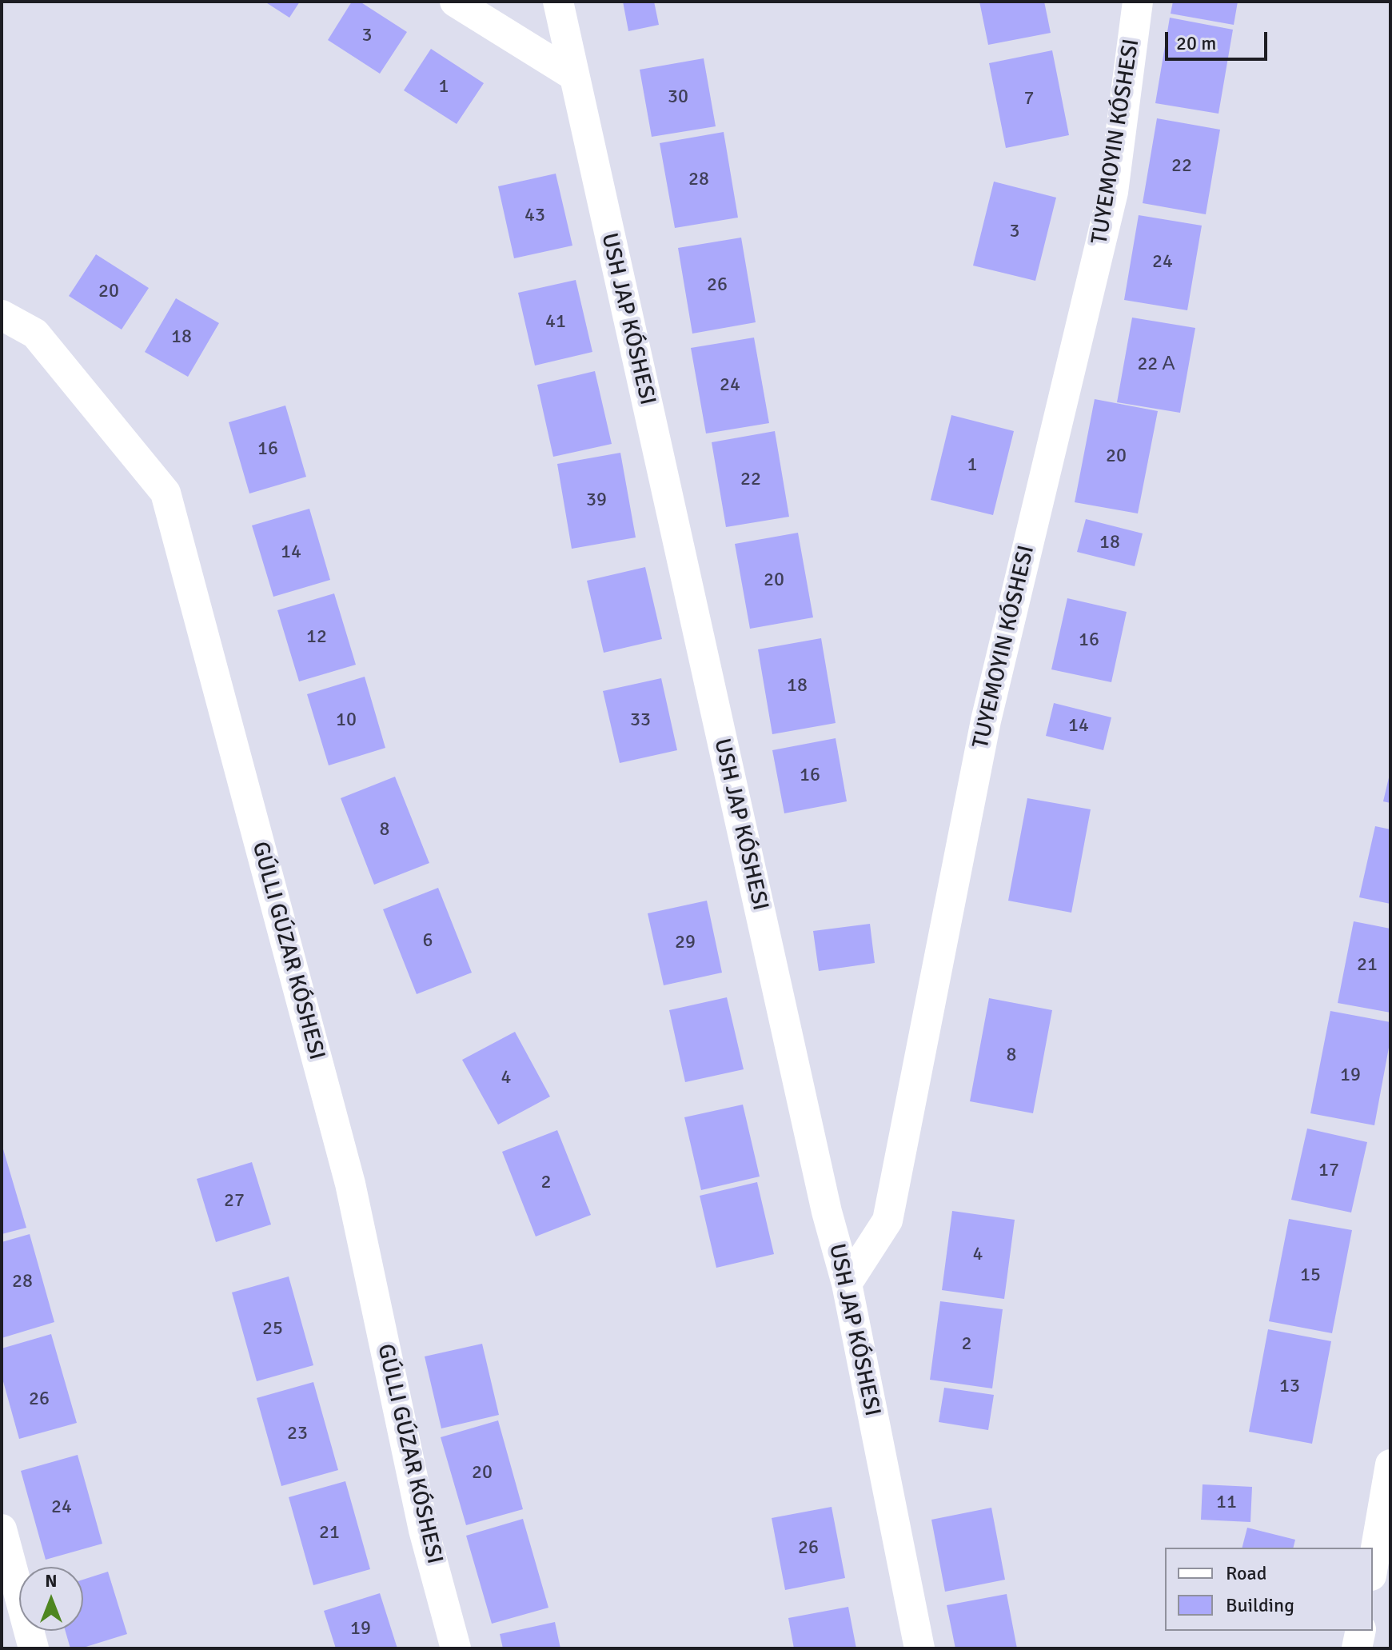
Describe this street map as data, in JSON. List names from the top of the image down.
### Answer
{
  "streets": {
    "street": ["USH JAP KÓSHESI", "GÚLLI GÚZAR KÓSHESI"]
  },
  "house_numbers": [
    "3",
    "1",
    "30",
    "7",
    "22",
    "28",
    "43",
    "3",
    "24",
    "26",
    "20",
    "41",
    "18",
    "22 А",
    "24",
    "16",
    "20",
    "1",
    "22",
    "39",
    "18",
    "14",
    "20",
    "12",
    "16",
    "18",
    "10",
    "33",
    "14",
    "16",
    "8",
    "6",
    "29",
    "21",
    "8",
    "19",
    "4",
    "17",
    "2",
    "27",
    "4",
    "15",
    "28",
    "25",
    "2",
    "13",
    "26",
    "23",
    "20",
    "11",
    "24",
    "21",
    "26",
    "19"
  ],
  "legend": ["Road", "Building"],
  "scale_bar": "20 m",
  "north": "top"
}
